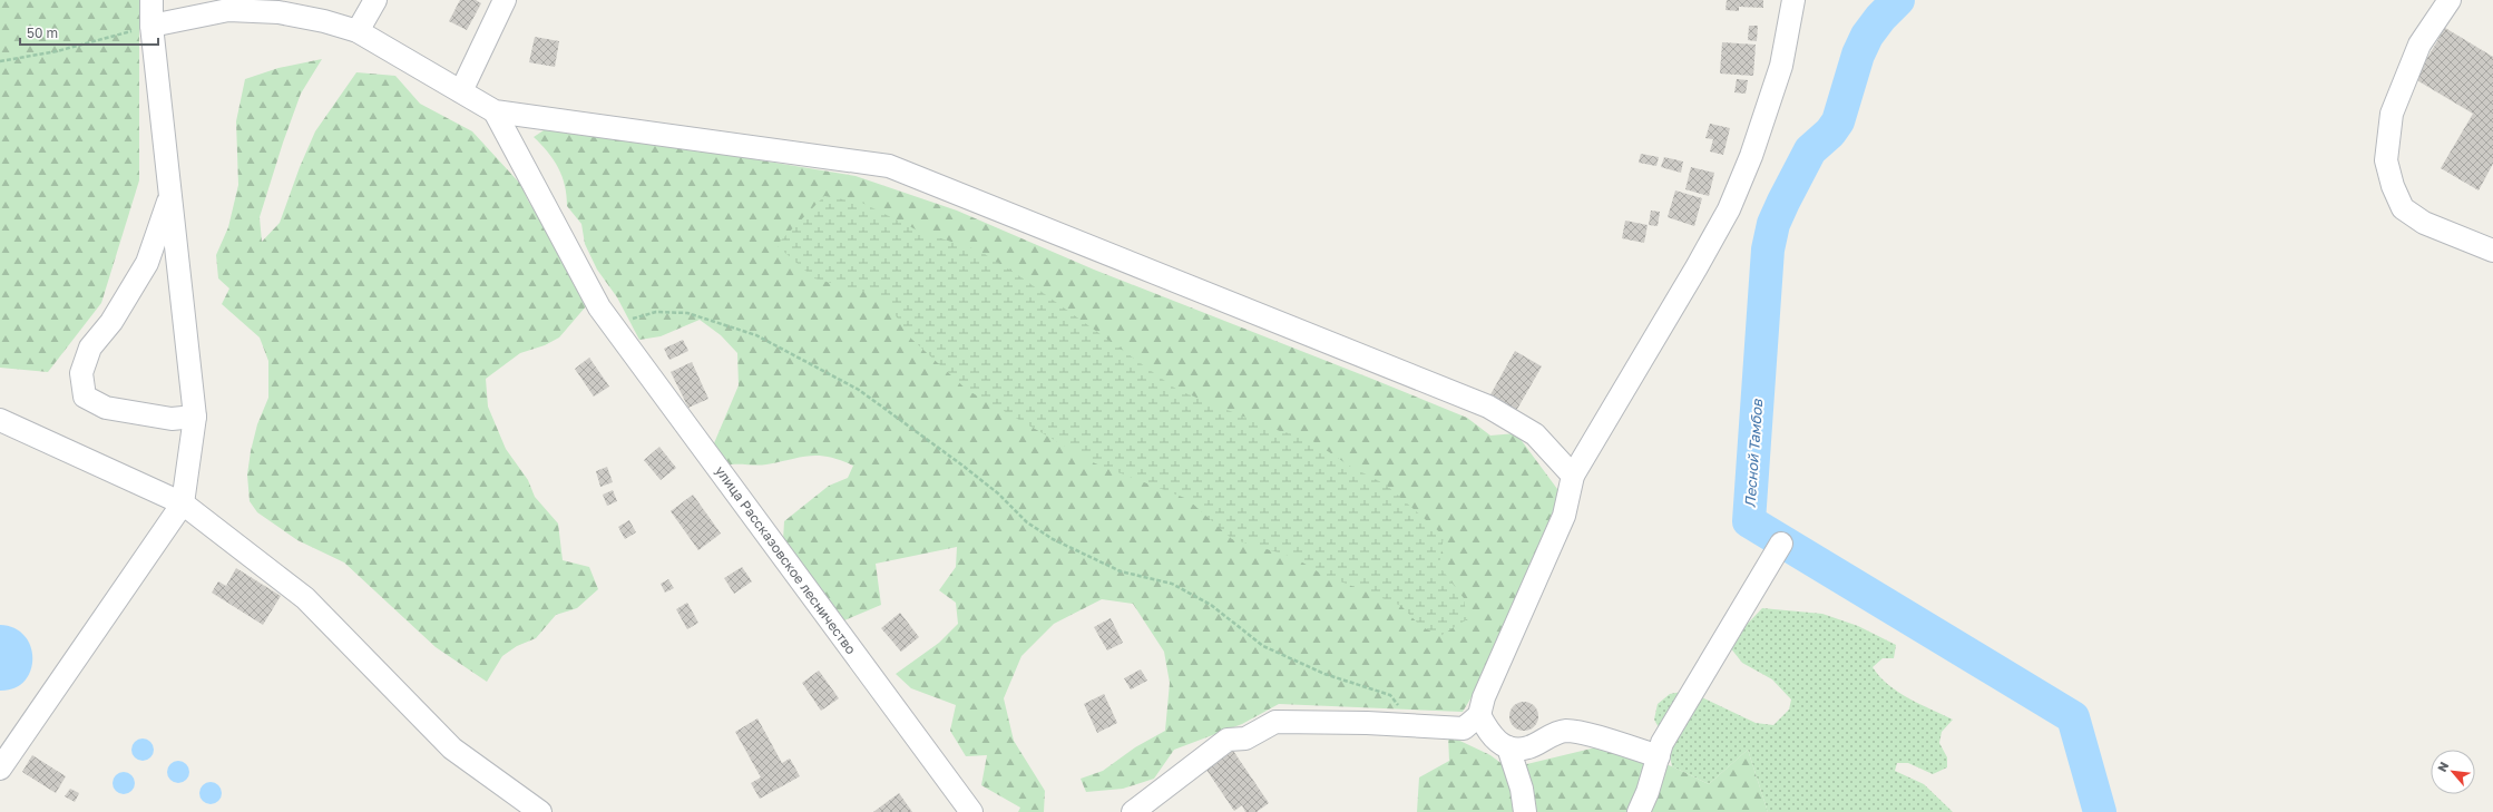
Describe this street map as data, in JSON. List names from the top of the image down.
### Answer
{
  "streets": {
    "street": ["улица Рассказовское лесничество"]
  },
  "water": ["Лесной Тамбов"],
  "scale_bar": "50 m",
  "north": "top left"
}
